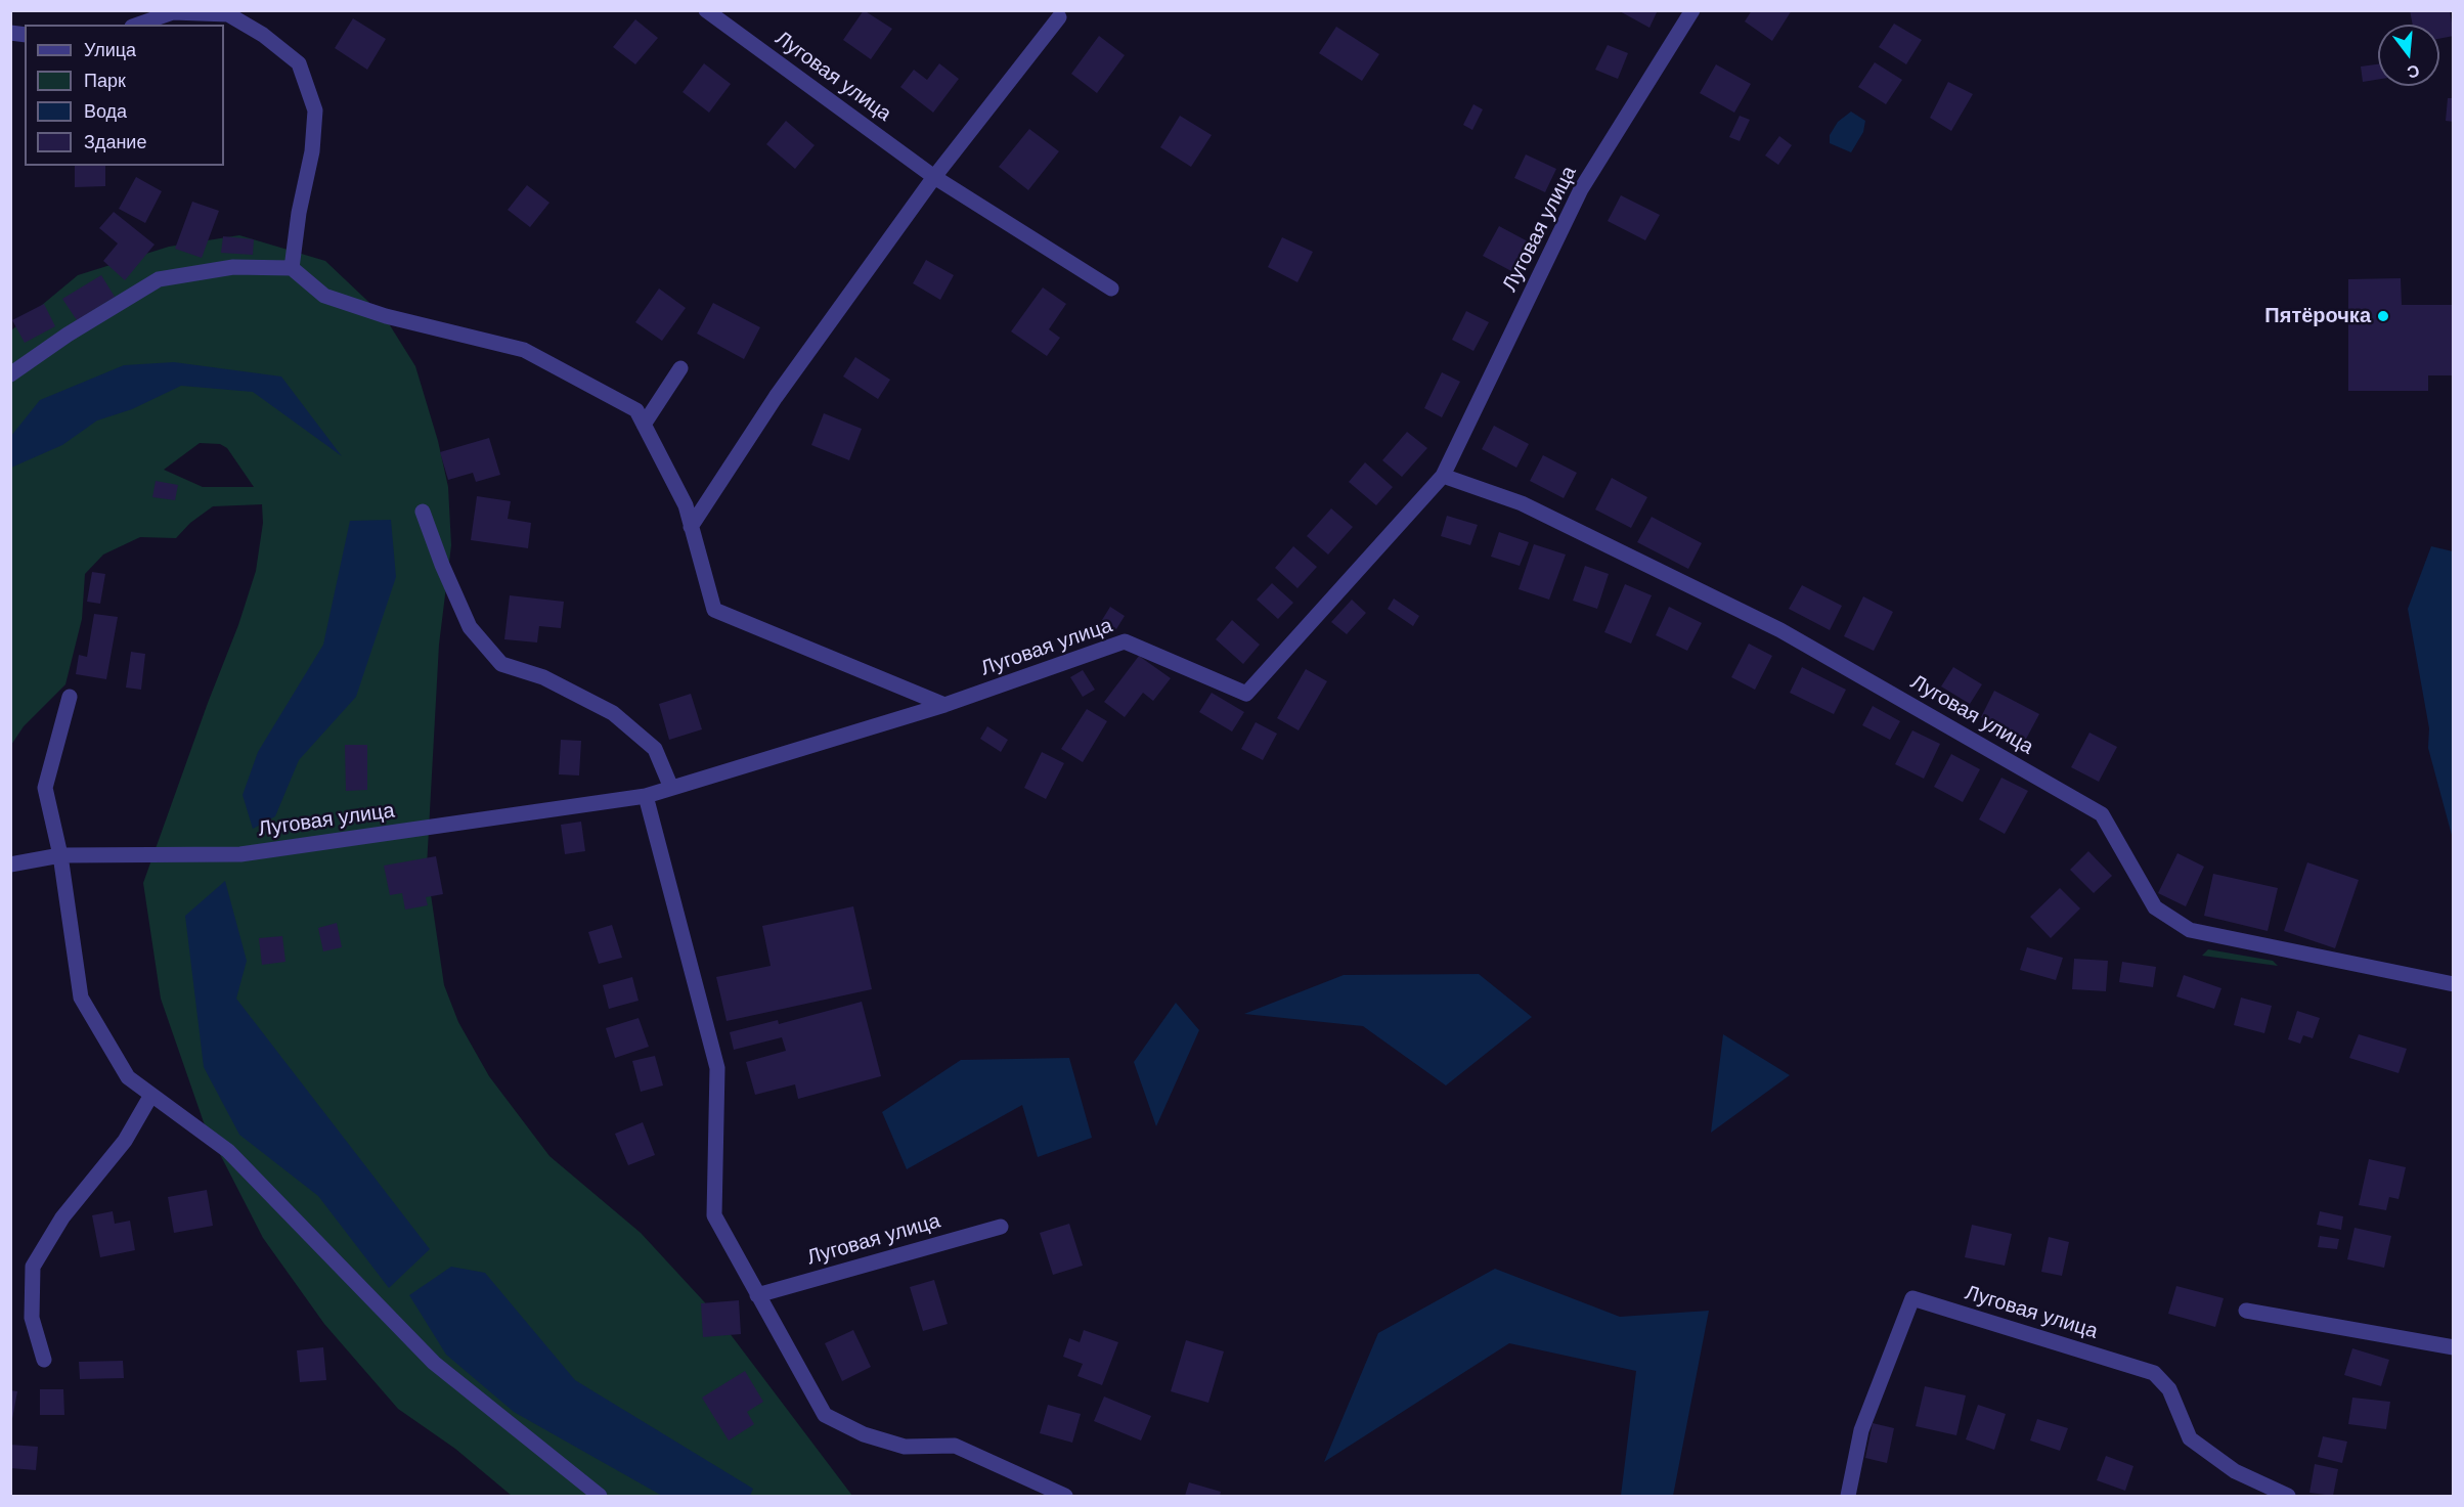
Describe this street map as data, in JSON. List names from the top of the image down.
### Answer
{
  "streets": {
    "street": ["Луговая улица"]
  },
  "places": ["Пятёрочка"],
  "legend": [
    "Улица",
    "Парк",
    "Вода",
    "Здание"
  ],
  "north": "bottom"
}
